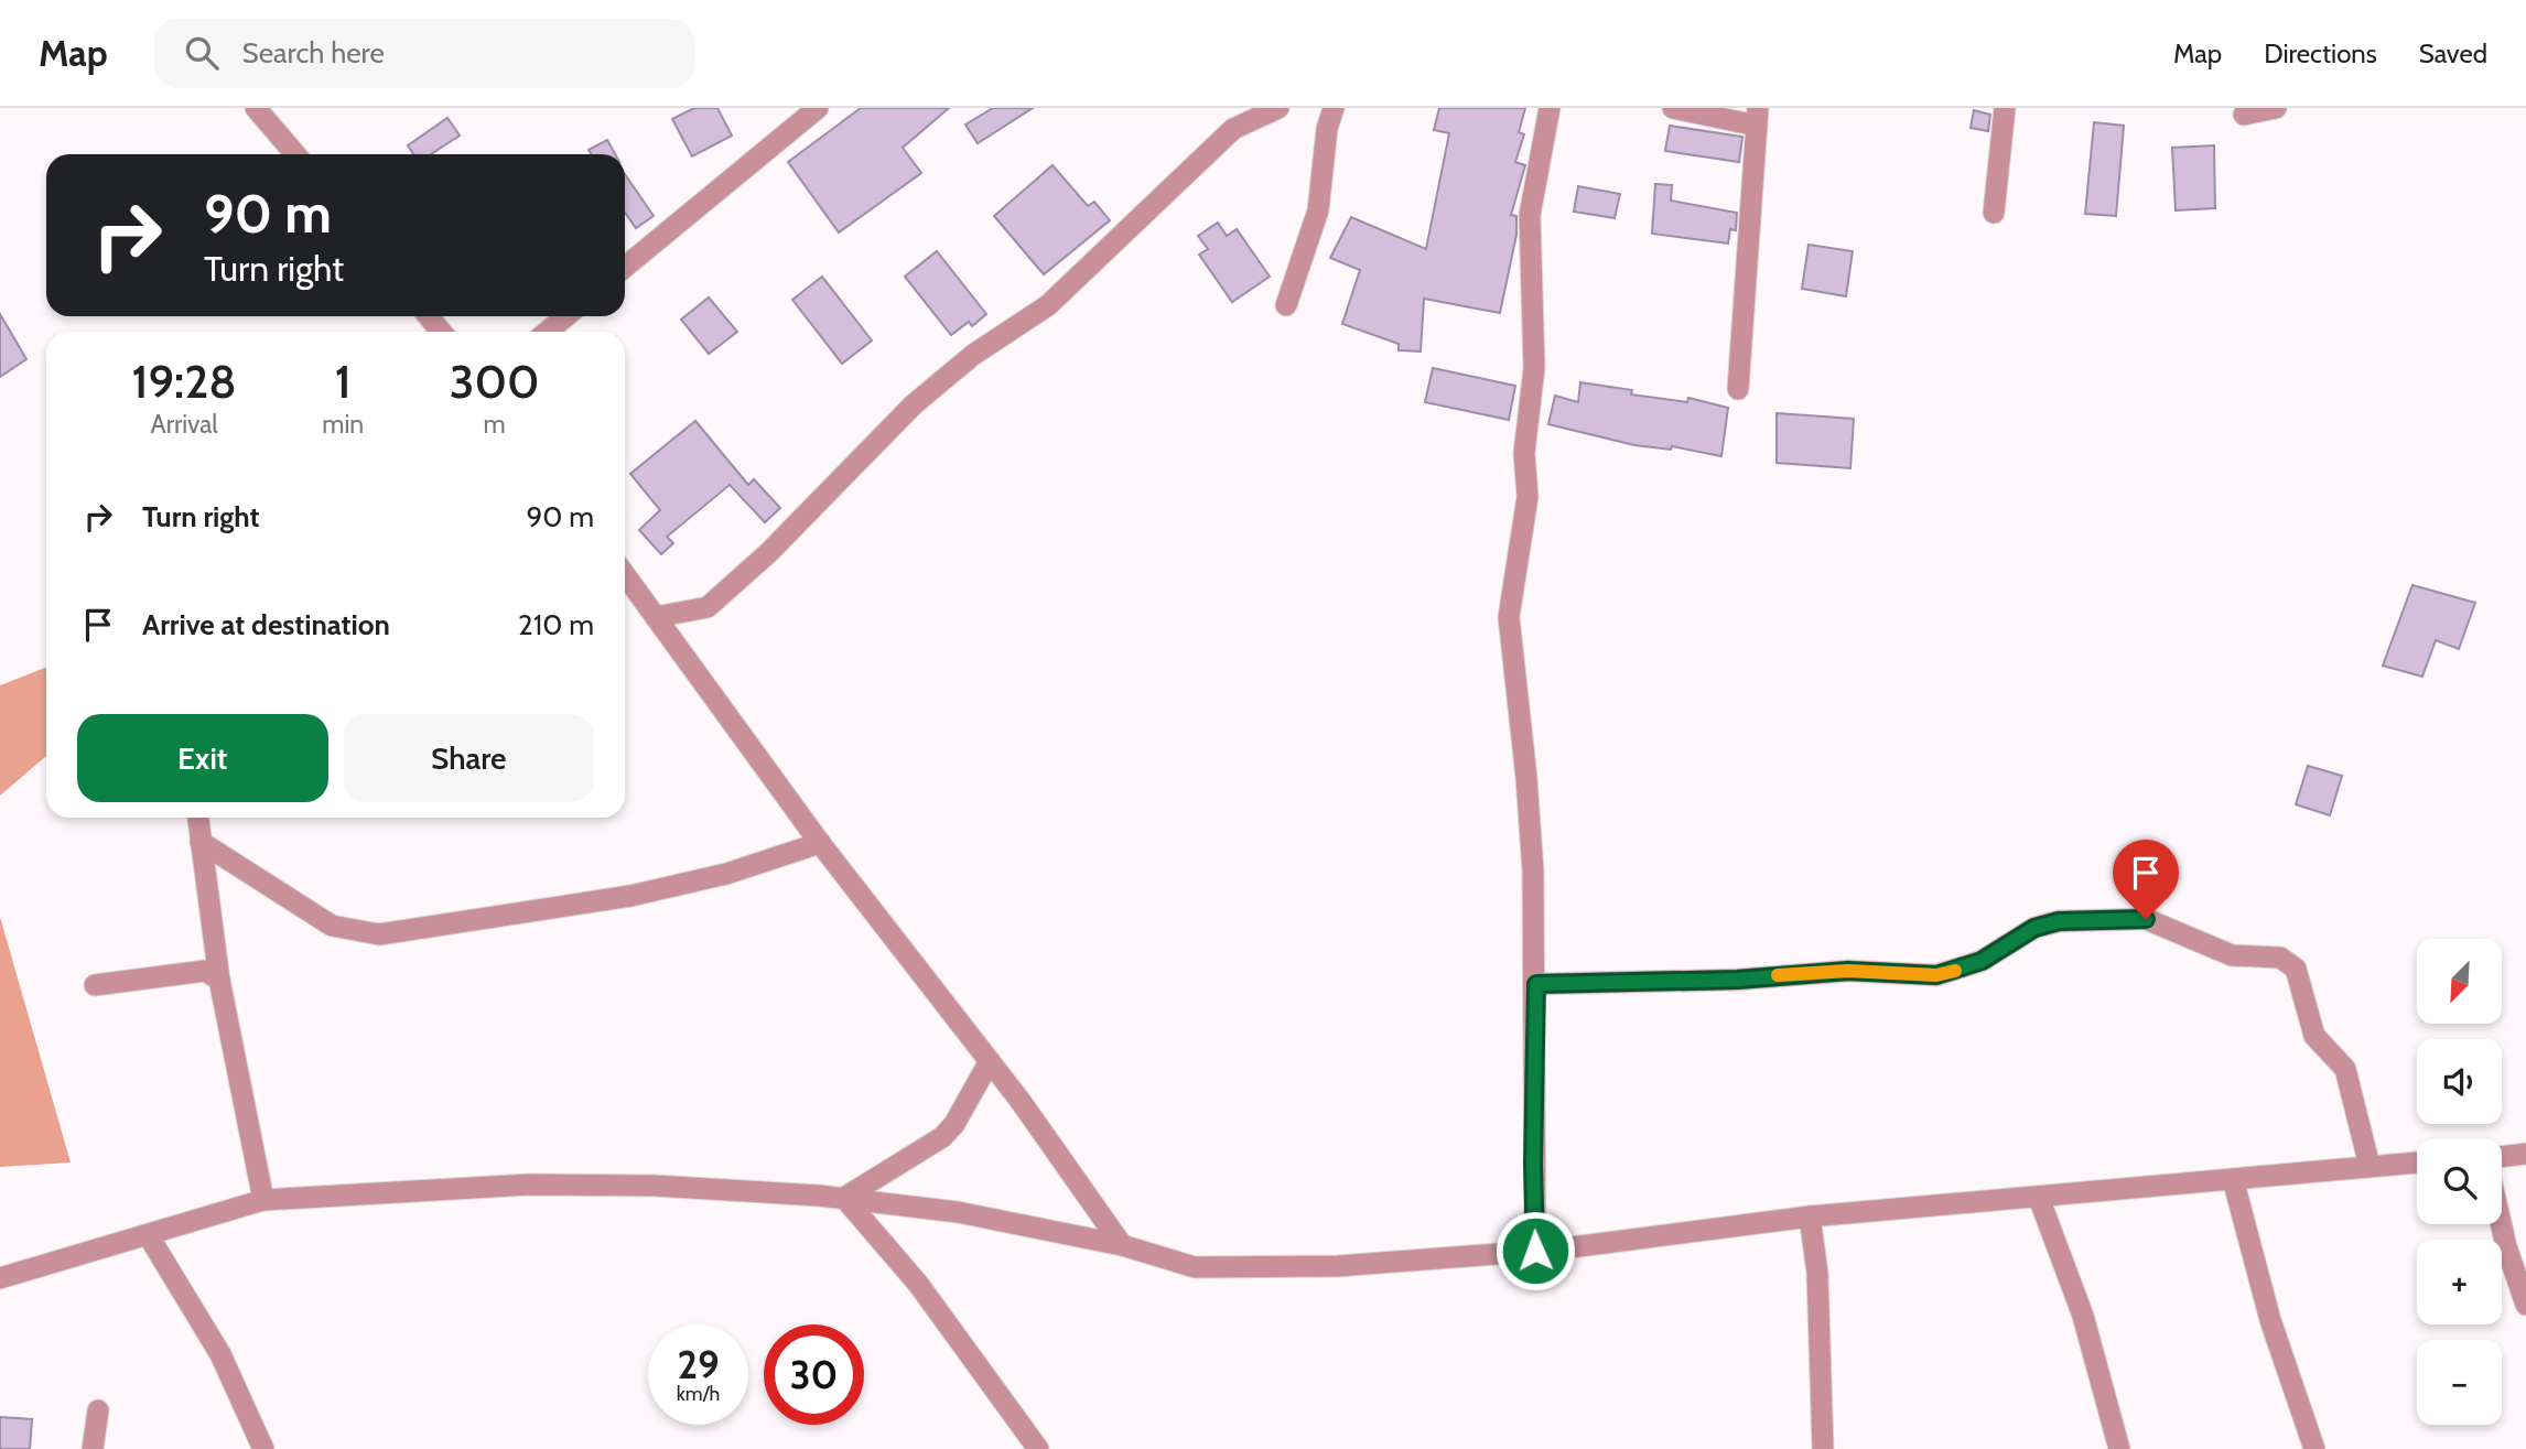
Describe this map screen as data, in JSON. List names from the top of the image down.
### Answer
{
  "north": "bottom left",
  "page": {
    "header": "Map",
    "search": "Search here",
    "nav": ["Map", "Directions", "Saved"],
    "turn": ["90 m", "Turn right"],
    "eta": [
      "19:28",
      "Arrival",
      "1",
      "min",
      "300",
      "m"
    ],
    "list": [
      {
        "name": "Turn right",
        "value": "90 m"
      },
      {
        "name": "Arrive at destination",
        "value": "210 m"
      }
    ],
    "buttons": ["Exit", "Share"],
    "map_buttons": ["+", "−"],
    "speed": "29 km/h",
    "limit": "30"
  }
}
